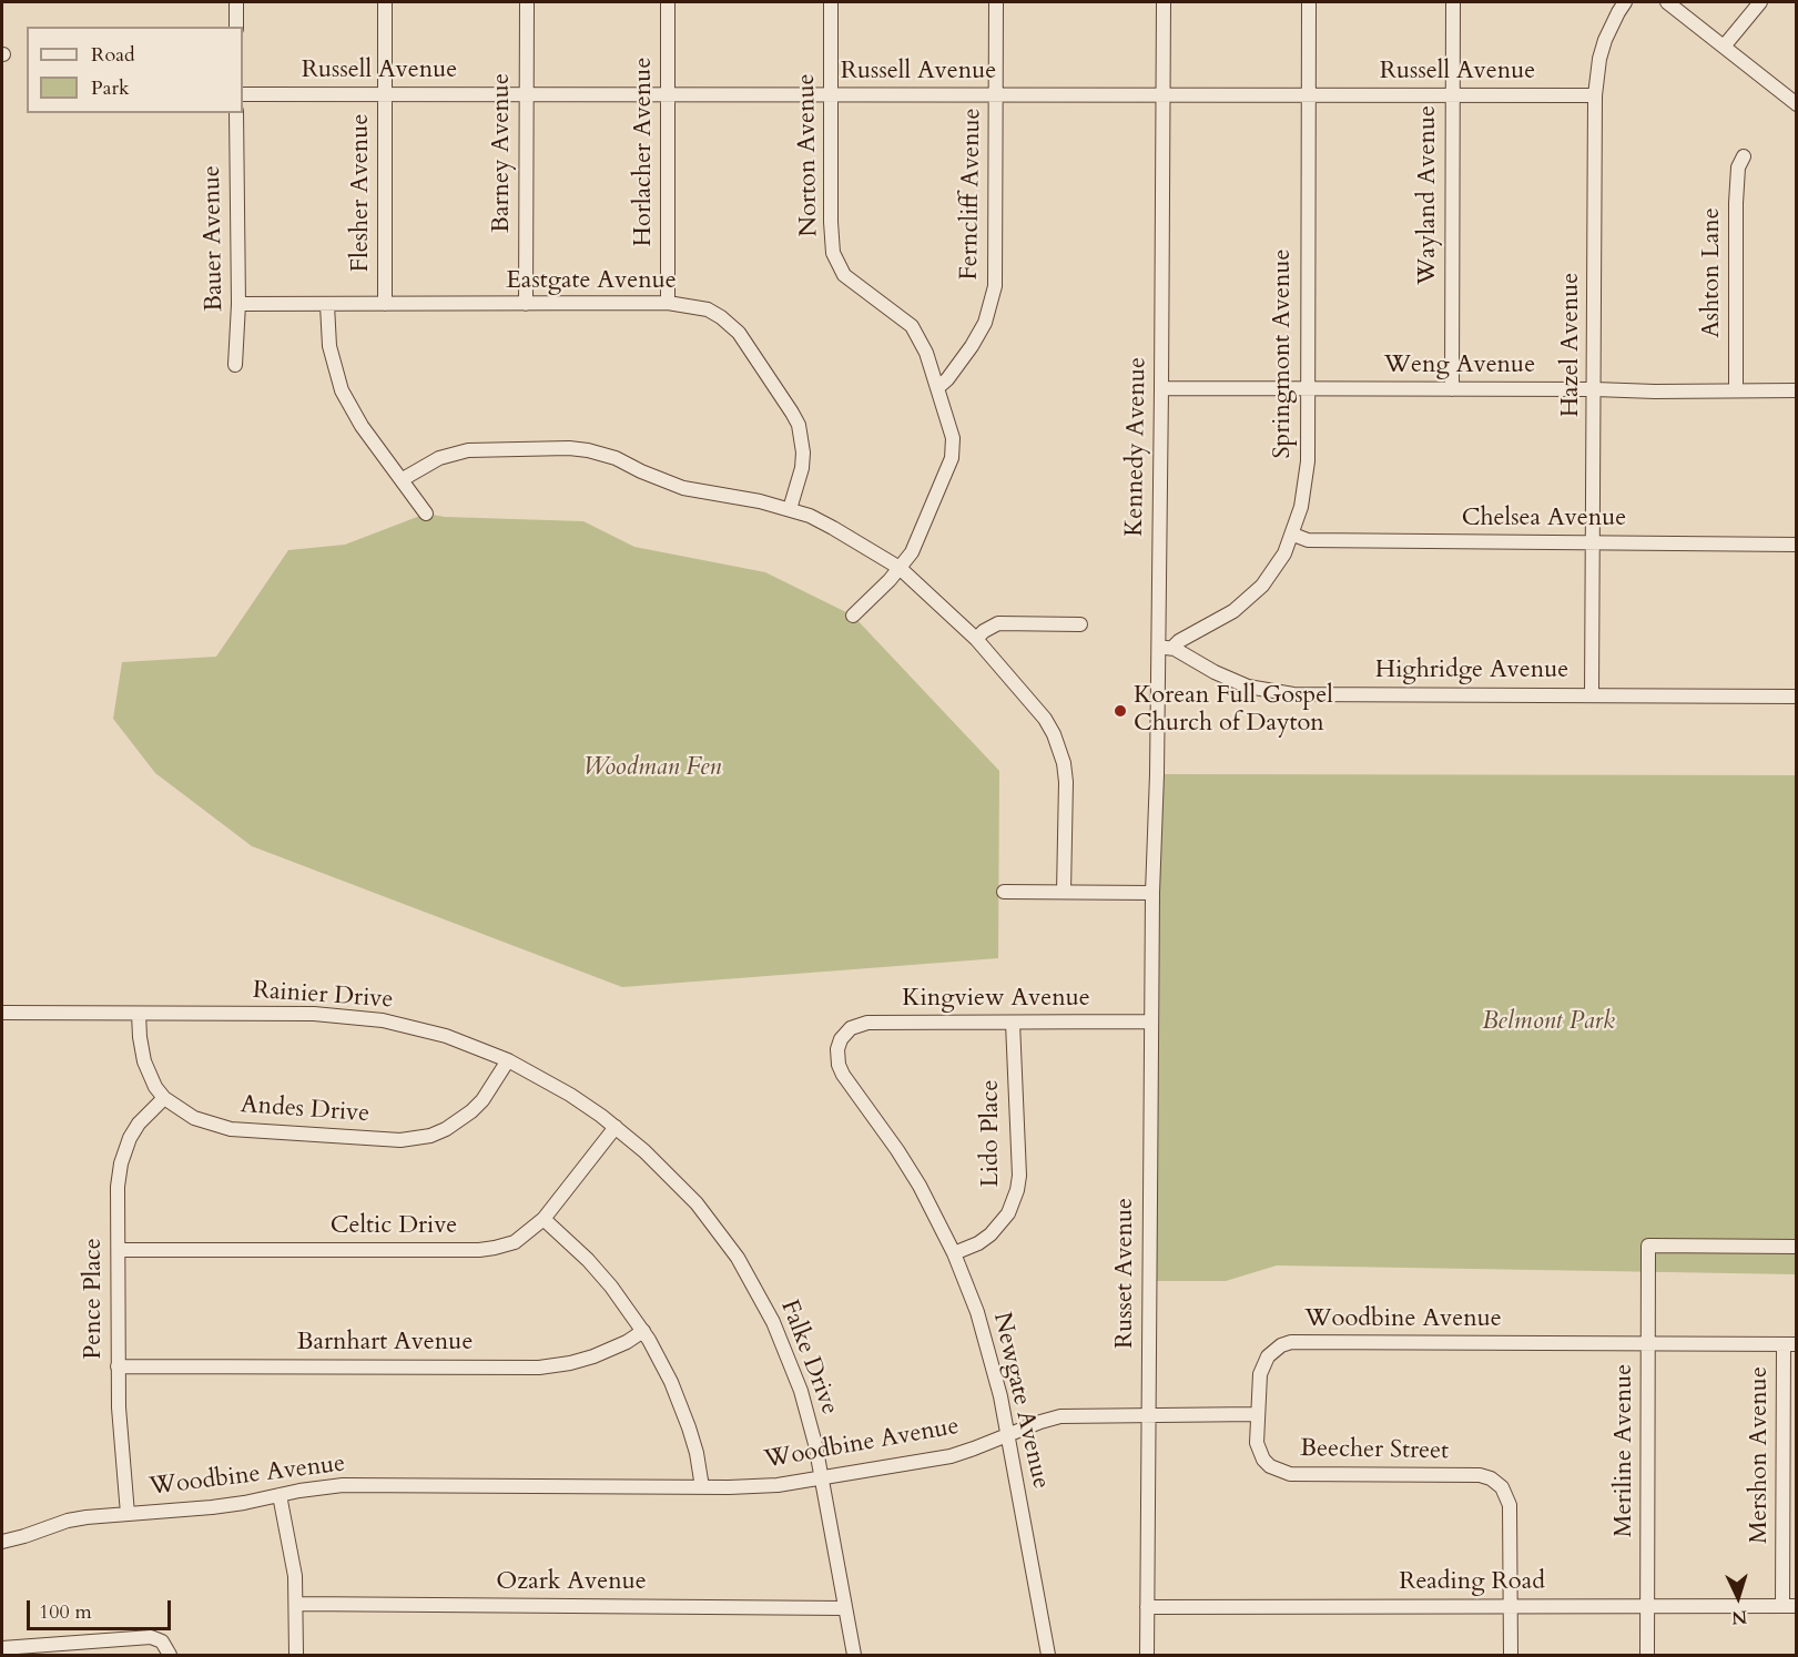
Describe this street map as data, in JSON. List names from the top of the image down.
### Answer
{
  "streets": {
    "street": [
      "Russell Avenue",
      "Horlacher Avenue",
      "Barney Avenue",
      "Norton Avenue",
      "Flesher Avenue",
      "Ferncliff Avenue",
      "Wayland Avenue",
      "Bauer Avenue",
      "Ashton Lane",
      "Eastgate Avenue",
      "Hazel Avenue",
      "Springmont Avenue",
      "Weng Avenue",
      "Kennedy Avenue",
      "Chelsea Avenue",
      "Highridge Avenue",
      "Rainier Drive",
      "Kingview Avenue",
      "Andes Drive",
      "Lido Place",
      "Celtic Drive",
      "Russet Avenue",
      "Pence Place",
      "Woodbine Avenue",
      "Barnhart Avenue",
      "Falke Drive",
      "Newgate Avenue",
      "Beecher Street",
      "Meriline Avenue",
      "Mershon Avenue",
      "Ozark Avenue",
      "Reading Road"
    ]
  },
  "crossings": [
    ["Russell Avenue", "Horlacher Avenue"],
    ["Russell Avenue", "Barney Avenue"],
    ["Russell Avenue", "Norton Avenue"],
    ["Russell Avenue", "Flesher Avenue"],
    ["Russell Avenue", "Ferncliff Avenue"],
    ["Russell Avenue", "Wayland Avenue"],
    ["Russell Avenue", "Hazel Avenue"],
    ["Russell Avenue", "Springmont Avenue"],
    ["Russell Avenue", "Kennedy Avenue"],
    ["Horlacher Avenue", "Eastgate Avenue"],
    ["Barney Avenue", "Eastgate Avenue"],
    ["Norton Avenue", "Ferncliff Avenue"],
    ["Flesher Avenue", "Eastgate Avenue"],
    ["Wayland Avenue", "Weng Avenue"],
    ["Bauer Avenue", "Eastgate Avenue"],
    ["Ashton Lane", "Weng Avenue"],
    ["Hazel Avenue", "Weng Avenue"],
    ["Hazel Avenue", "Chelsea Avenue"],
    ["Hazel Avenue", "Highridge Avenue"],
    ["Springmont Avenue", "Weng Avenue"],
    ["Springmont Avenue", "Chelsea Avenue"],
    ["Springmont Avenue", "Highridge Avenue"],
    ["Weng Avenue", "Kennedy Avenue"],
    ["Kennedy Avenue", "Highridge Avenue"],
    ["Kennedy Avenue", "Russet Avenue"],
    ["Rainier Drive", "Andes Drive"],
    ["Rainier Drive", "Celtic Drive"],
    ["Rainier Drive", "Falke Drive"],
    ["Kingview Avenue", "Lido Place"],
    ["Kingview Avenue", "Russet Avenue"],
    ["Kingview Avenue", "Newgate Avenue"],
    ["Andes Drive", "Pence Place"],
    ["Lido Place", "Newgate Avenue"],
    ["Celtic Drive", "Pence Place"],
    ["Celtic Drive", "Falke Drive"],
    ["Russet Avenue", "Woodbine Avenue"],
    ["Russet Avenue", "Reading Road"],
    ["Pence Place", "Woodbine Avenue"],
    ["Pence Place", "Barnhart Avenue"],
    ["Woodbine Avenue", "Falke Drive"],
    ["Woodbine Avenue", "Newgate Avenue"],
    ["Woodbine Avenue", "Beecher Street"],
    ["Woodbine Avenue", "Meriline Avenue"],
    ["Woodbine Avenue", "Mershon Avenue"],
    ["Falke Drive", "Ozark Avenue"],
    ["Beecher Street", "Reading Road"],
    ["Meriline Avenue", "Reading Road"],
    ["Mershon Avenue", "Reading Road"]
  ],
  "parks": ["Woodman Fen", "Belmont Park"],
  "places": ["Korean Full Gospel Church of Dayton"],
  "legend": ["Road", "Park"],
  "scale_bar": "100 m",
  "north": "bottom"
}
